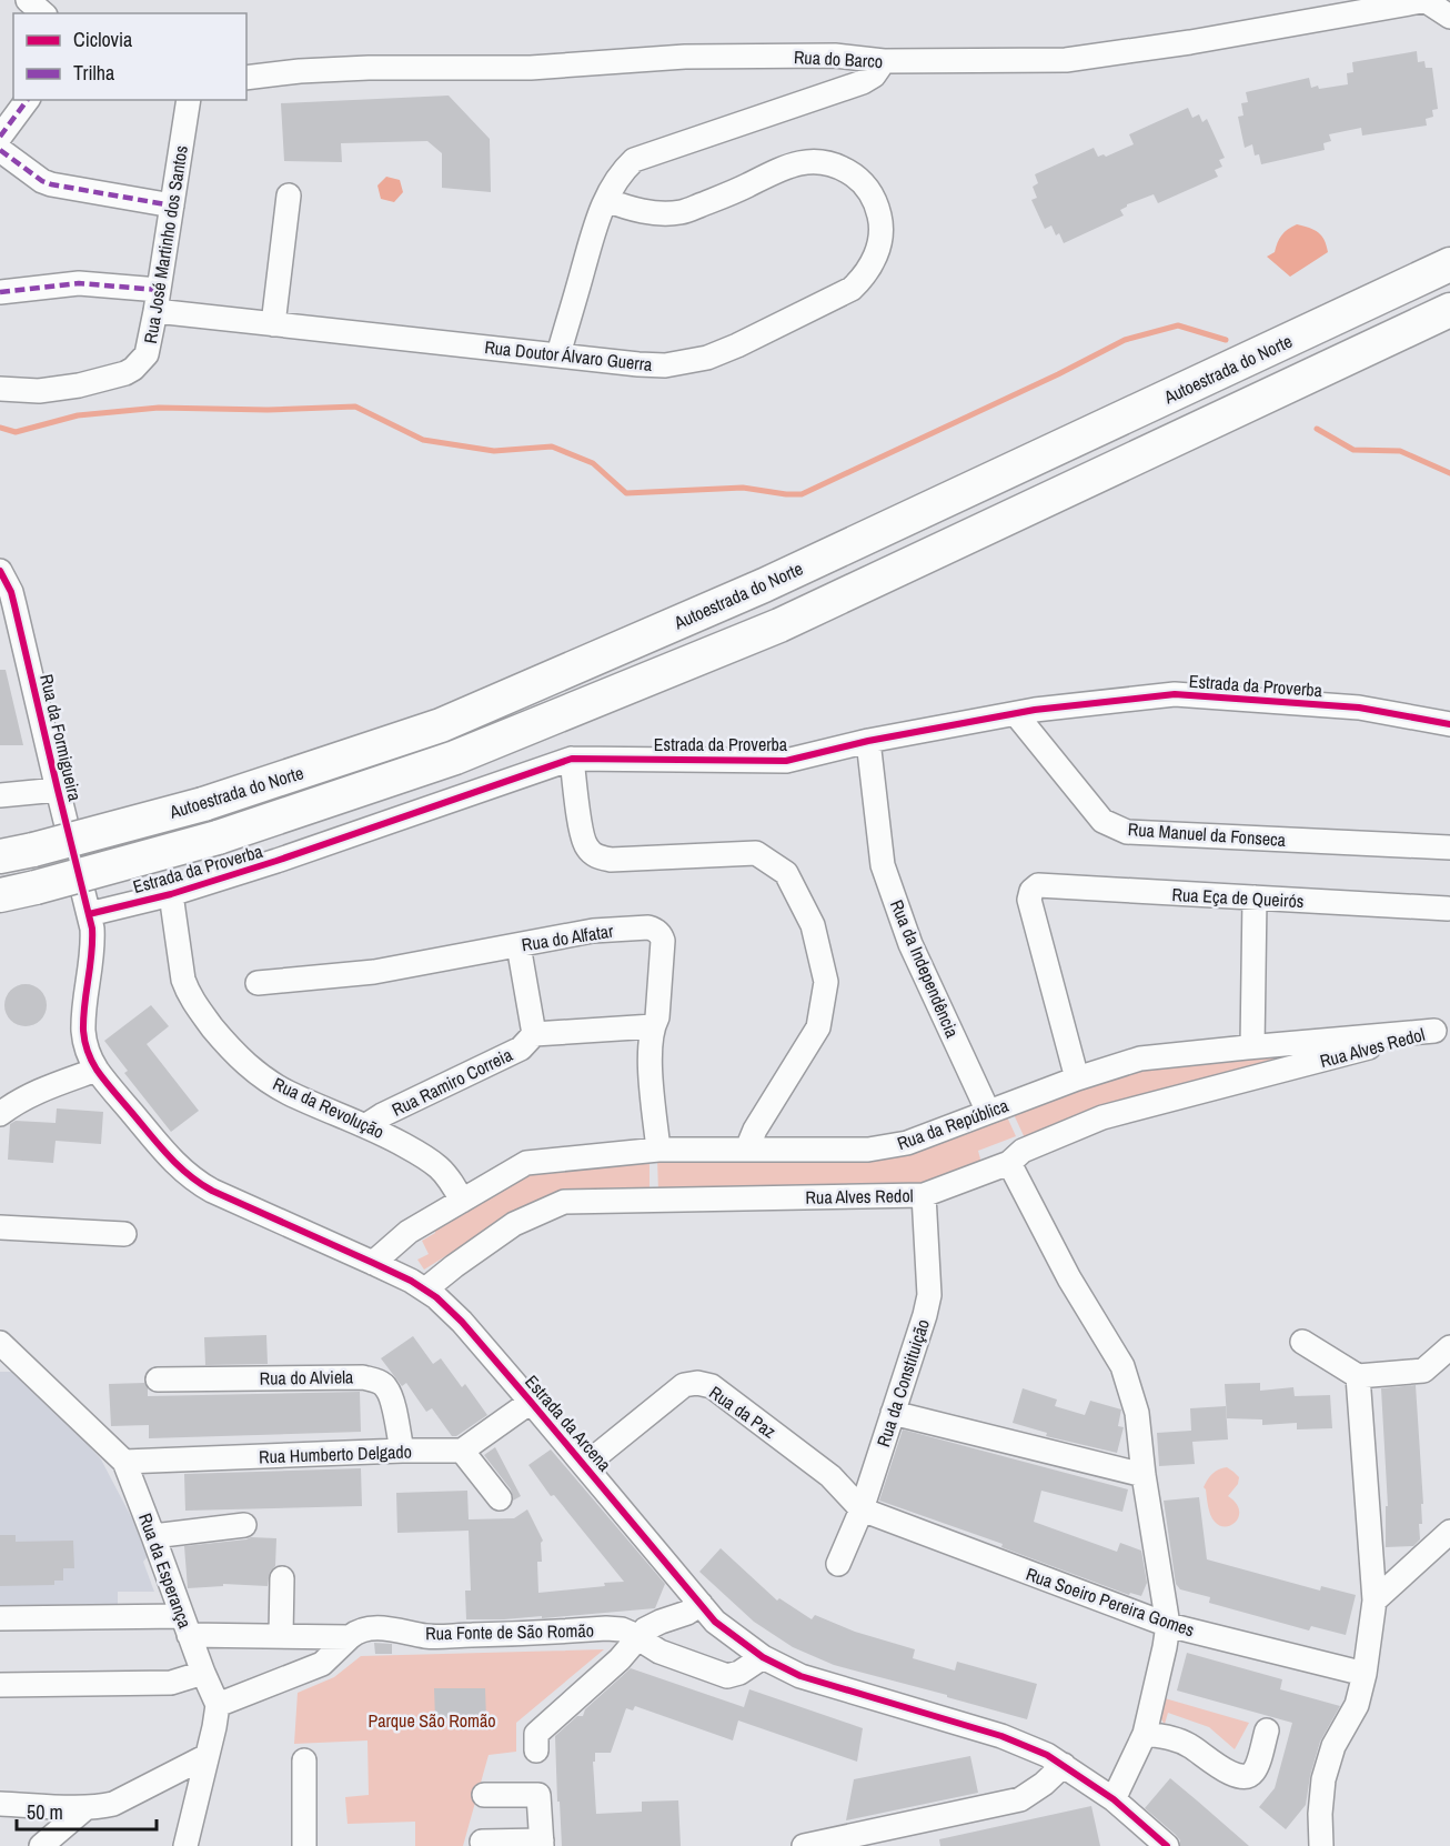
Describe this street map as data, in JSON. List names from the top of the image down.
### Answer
{
  "streets": {
    "highway": ["Autoestrada do Norte"],
    "street": [
      "Rua do Barco",
      "Rua José Martinho dos Santos",
      "Rua Doutor Álvaro Guerra",
      "Estrada da Proverba",
      "Rua da Formigueira",
      "Rua Manuel da Fonseca",
      "Rua Eça de Queirós",
      "Rua do Alfatar",
      "Rua da Independência",
      "Rua Alves Redol",
      "Rua Ramiro Correia",
      "Rua da Revolução",
      "Rua da República",
      "Rua do Alviela",
      "Rua da Constituição",
      "Rua da Paz",
      "Estrada da Arcena",
      "Rua Humberto Delgado",
      "Rua da Esperança",
      "Rua Soeiro Pereira Gomes",
      "Rua Fonte de São Romão"
    ]
  },
  "crossings": [
    ["Rua José Martinho dos Santos", "Rua Doutor Álvaro Guerra"],
    ["Estrada da Proverba", "Rua da Formigueira"],
    ["Estrada da Proverba", "Rua Manuel da Fonseca"],
    ["Estrada da Proverba", "Rua da Independência"],
    ["Estrada da Proverba", "Rua da Revolução"],
    ["Estrada da Proverba", "Estrada da Arcena"],
    ["Rua da Formigueira", "Estrada da Arcena"],
    ["Rua Eça de Queirós", "Rua da República"],
    ["Rua do Alfatar", "Rua da República"],
    ["Rua da Independência", "Rua da República"],
    ["Rua Alves Redol", "Rua da República"],
    ["Rua Alves Redol", "Rua da Constituição"],
    ["Rua Alves Redol", "Estrada da Arcena"],
    ["Rua Ramiro Correia", "Rua da Revolução"],
    ["Rua da Revolução", "Rua da República"],
    ["Rua da República", "Estrada da Arcena"],
    ["Rua do Alviela", "Rua Humberto Delgado"],
    ["Rua da Constituição", "Rua da Paz"],
    ["Rua da Constituição", "Rua Soeiro Pereira Gomes"],
    ["Rua da Paz", "Estrada da Arcena"],
    ["Rua da Paz", "Rua Soeiro Pereira Gomes"],
    ["Estrada da Arcena", "Rua Fonte de São Romão"],
    ["Rua Humberto Delgado", "Rua da Esperança"],
    ["Rua da Esperança", "Rua Fonte de São Romão"]
  ],
  "parks": ["Parque São Romão"],
  "legend": ["Ciclovia", "Trilha"],
  "scale_bar": "50 m"
}
